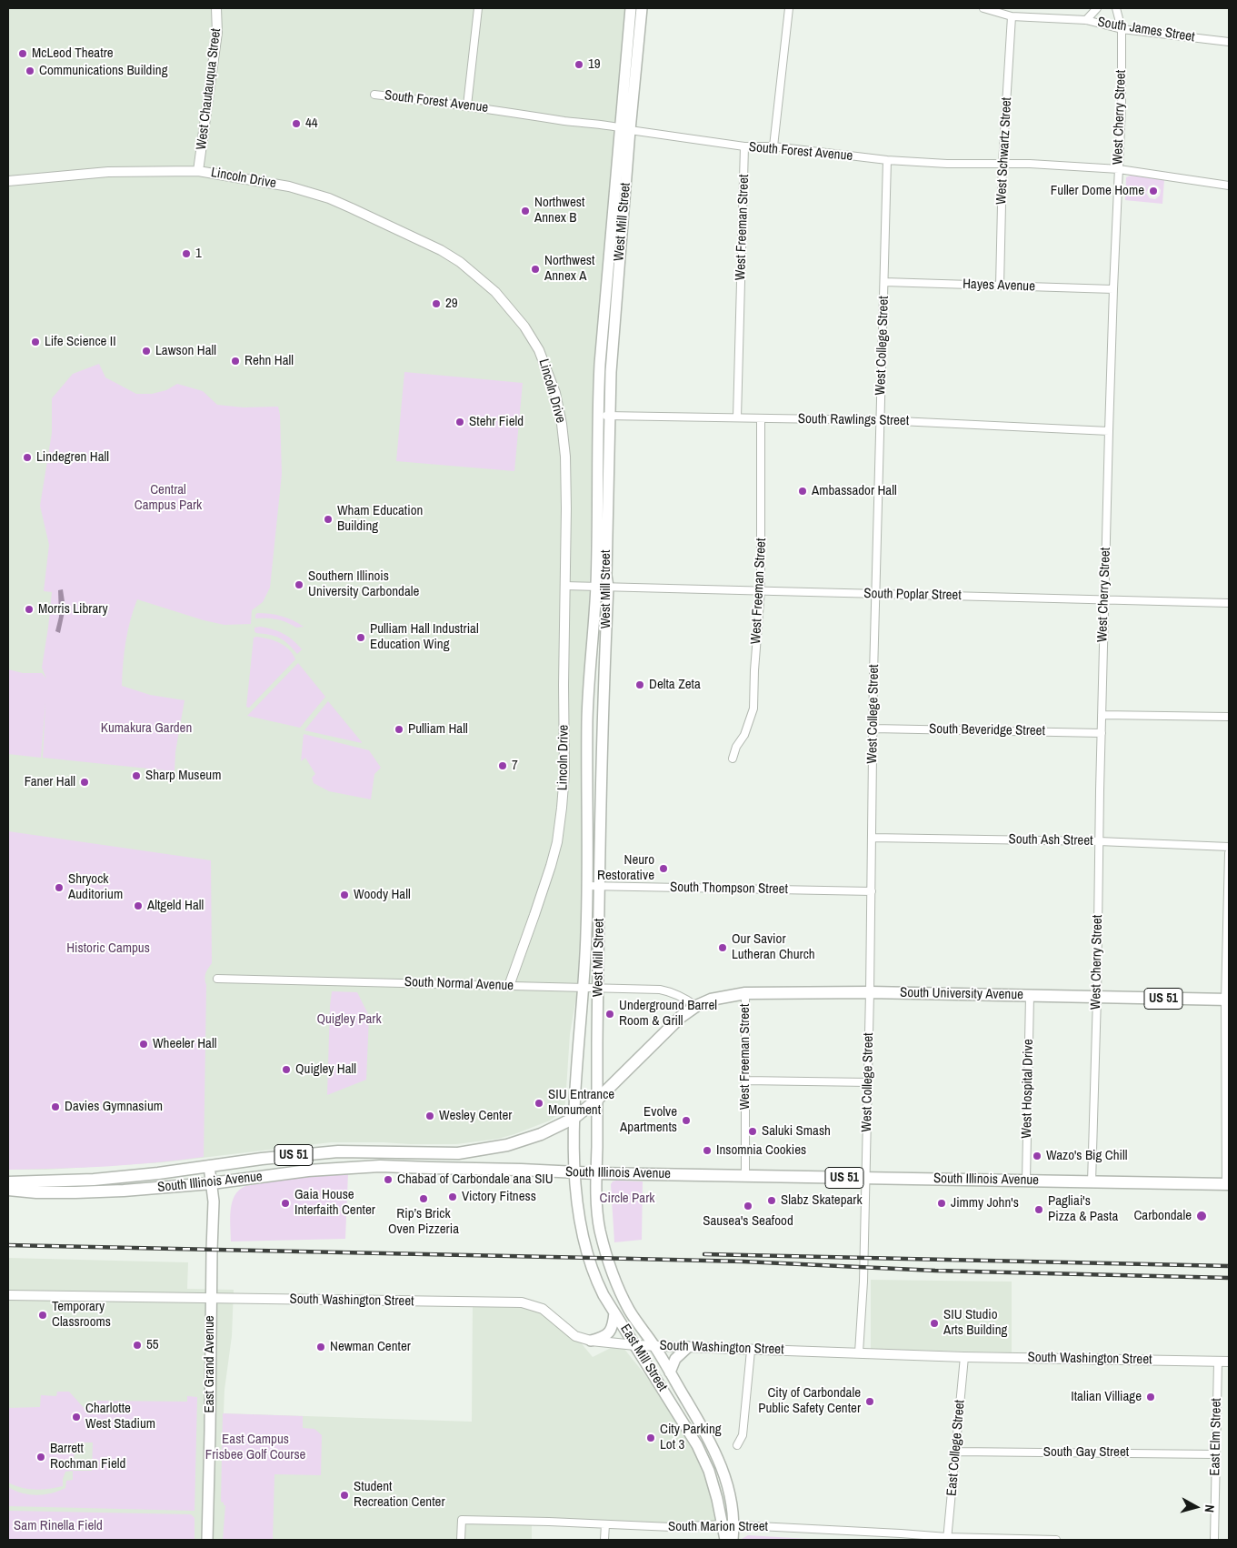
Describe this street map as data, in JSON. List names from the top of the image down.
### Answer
{
  "streets": {
    "highway": ["South University Avenue", "US 51", "South Illinois Avenue"],
    "main road": ["West Mill Street", "East Mill Street", "East Grand Avenue"],
    "street": [
      "South James Street",
      "West Chautauqua Street",
      "South Forest Avenue",
      "West Cherry Street",
      "West Schwartz Street",
      "Lincoln Drive",
      "West Freeman Street",
      "Hayes Avenue",
      "West College Street",
      "South Rawlings Street",
      "South Poplar Street",
      "South Beveridge Street",
      "South Ash Street",
      "South Thompson Street",
      "South Normal Avenue",
      "West Hospital Drive",
      "South Washington Street",
      "East Elm Street",
      "East College Street",
      "South Gay Street",
      "South Marion Street"
    ]
  },
  "crossings": [
    ["South James Street", "West Cherry Street"],
    ["South James Street", "West Schwartz Street"],
    ["West Chautauqua Street", "Lincoln Drive"],
    ["South Forest Avenue", "West Cherry Street"],
    ["South Forest Avenue", "West Schwartz Street"],
    ["South Forest Avenue", "West Mill Street"],
    ["South Forest Avenue", "West Freeman Street"],
    ["South Forest Avenue", "West College Street"],
    ["West Cherry Street", "Hayes Avenue"],
    ["West Cherry Street", "South Rawlings Street"],
    ["West Cherry Street", "South Poplar Street"],
    ["West Cherry Street", "South Beveridge Street"],
    ["West Cherry Street", "South Ash Street"],
    ["West Cherry Street", "South University Avenue"],
    ["West Cherry Street", "South Illinois Avenue"],
    ["West Schwartz Street", "Hayes Avenue"],
    ["Lincoln Drive", "South Poplar Street"],
    ["Lincoln Drive", "South Normal Avenue"],
    ["West Mill Street", "South Rawlings Street"],
    ["West Mill Street", "South Poplar Street"],
    ["West Mill Street", "South Thompson Street"],
    ["West Mill Street", "South Normal Avenue"],
    ["West Mill Street", "South Illinois Avenue"],
    ["West Mill Street", "East Mill Street"],
    ["West Freeman Street", "South Rawlings Street"],
    ["West Freeman Street", "South Poplar Street"],
    ["West Freeman Street", "South University Avenue"],
    ["West Freeman Street", "South Illinois Avenue"],
    ["Hayes Avenue", "West College Street"],
    ["West College Street", "South Rawlings Street"],
    ["West College Street", "South Poplar Street"],
    ["West College Street", "South Beveridge Street"],
    ["West College Street", "South Ash Street"],
    ["West College Street", "South Thompson Street"],
    ["West College Street", "South University Avenue"],
    ["West College Street", "South Illinois Avenue"],
    ["West College Street", "South Washington Street"],
    ["South Normal Avenue", "South University Avenue"],
    ["South Normal Avenue", "South Illinois Avenue"],
    ["South University Avenue", "West Hospital Drive"],
    ["South University Avenue", "South Illinois Avenue"],
    ["West Hospital Drive", "South Illinois Avenue"],
    ["South Illinois Avenue", "East Mill Street"],
    ["South Illinois Avenue", "East Grand Avenue"],
    ["South Washington Street", "East Mill Street"],
    ["South Washington Street", "East Grand Avenue"],
    ["South Washington Street", "East Elm Street"],
    ["South Washington Street", "East College Street"],
    ["East Mill Street", "South Marion Street"],
    ["East Elm Street", "South Gay Street"],
    ["East College Street", "South Gay Street"],
    ["East College Street", "South Marion Street"]
  ],
  "parks": [
    "Central Campus Park",
    "Kumakura Garden",
    "Historic Campus",
    "Quigley Park",
    "Circle Park",
    "East Campus Frisbee Golf Course",
    "Sam Rinella Field"
  ],
  "places": [
    "McLeod Theatre",
    "19",
    "Communications Building",
    "44",
    "Fuller Dome Home",
    "Northwest Annex B",
    "1",
    "Northwest Annex A",
    "29",
    "Life Science II",
    "Lawson Hall",
    "Rehn Hall",
    "Stehr Field",
    "Lindegren Hall",
    "Ambassador Hall",
    "Wham Education Building",
    "Southern Illinois University Carbondale",
    "Morris Library",
    "Pulliam Hall Industrial Education Wing",
    "Delta Zeta",
    "Pulliam Hall",
    "7",
    "Sharp Museum",
    "Faner Hall",
    "Neuro Restorative",
    "Shryock Auditorium",
    "Woody Hall",
    "Altgeld Hall",
    "Our Savior Lutheran Church",
    "Underground Barrel Room & Grill",
    "Wheeler Hall",
    "Quigley Hall",
    "SIU Entrance Monument",
    "Davies Gymnasium",
    "Wesley Center",
    "Evolve Apartments",
    "Saluki Smash",
    "Insomnia Cookies",
    "Wazo's Big Chill",
    "Chabad of Carbondale ana SIU",
    "Victory Fitness",
    "Rip’s Brick Oven Pizzeria",
    "Slabz Skatepark",
    "Gaia House Interfaith Center",
    "Jimmy John's",
    "Sausea's Seafood",
    "Pagliai's Pizza & Pasta",
    "Carbondale",
    "Temporary Classrooms",
    "SIU Studio Arts Building",
    "55",
    "Newman Center",
    "Italian Villiage",
    "City of Carbondale Public Safety Center",
    "Charlotte West Stadium",
    "City Parking Lot 3",
    "Barrett Rochman Field",
    "Student Recreation Center"
  ],
  "north": "right"
}
